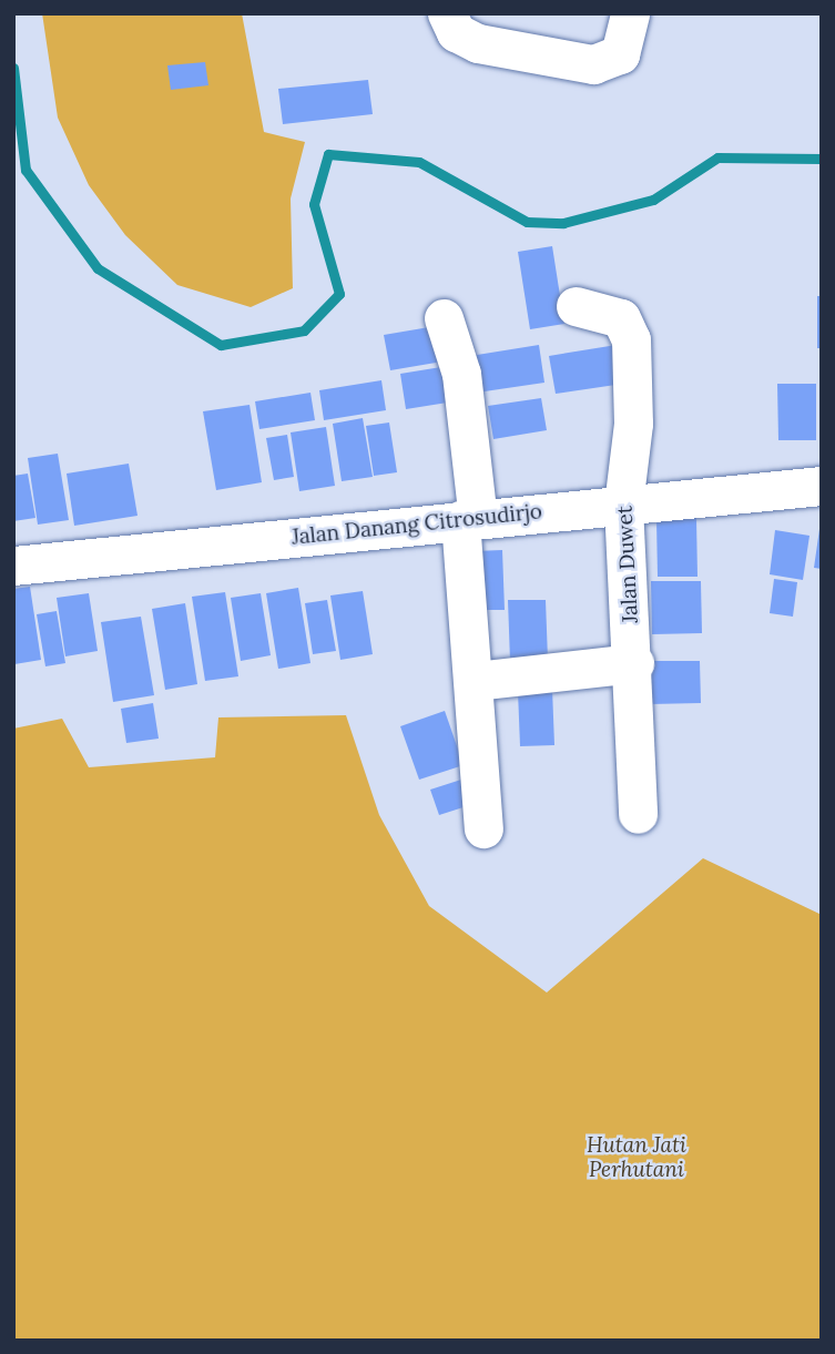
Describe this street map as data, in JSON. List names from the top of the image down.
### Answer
{
  "streets": {
    "street": ["Jalan Danang Citrosudirjo", "Jalan Duwet"]
  },
  "crossings": [
    ["Jalan Danang Citrosudirjo", "Jalan Duwet"]
  ],
  "parks": ["Hutan Jati Perhutani"]
}
